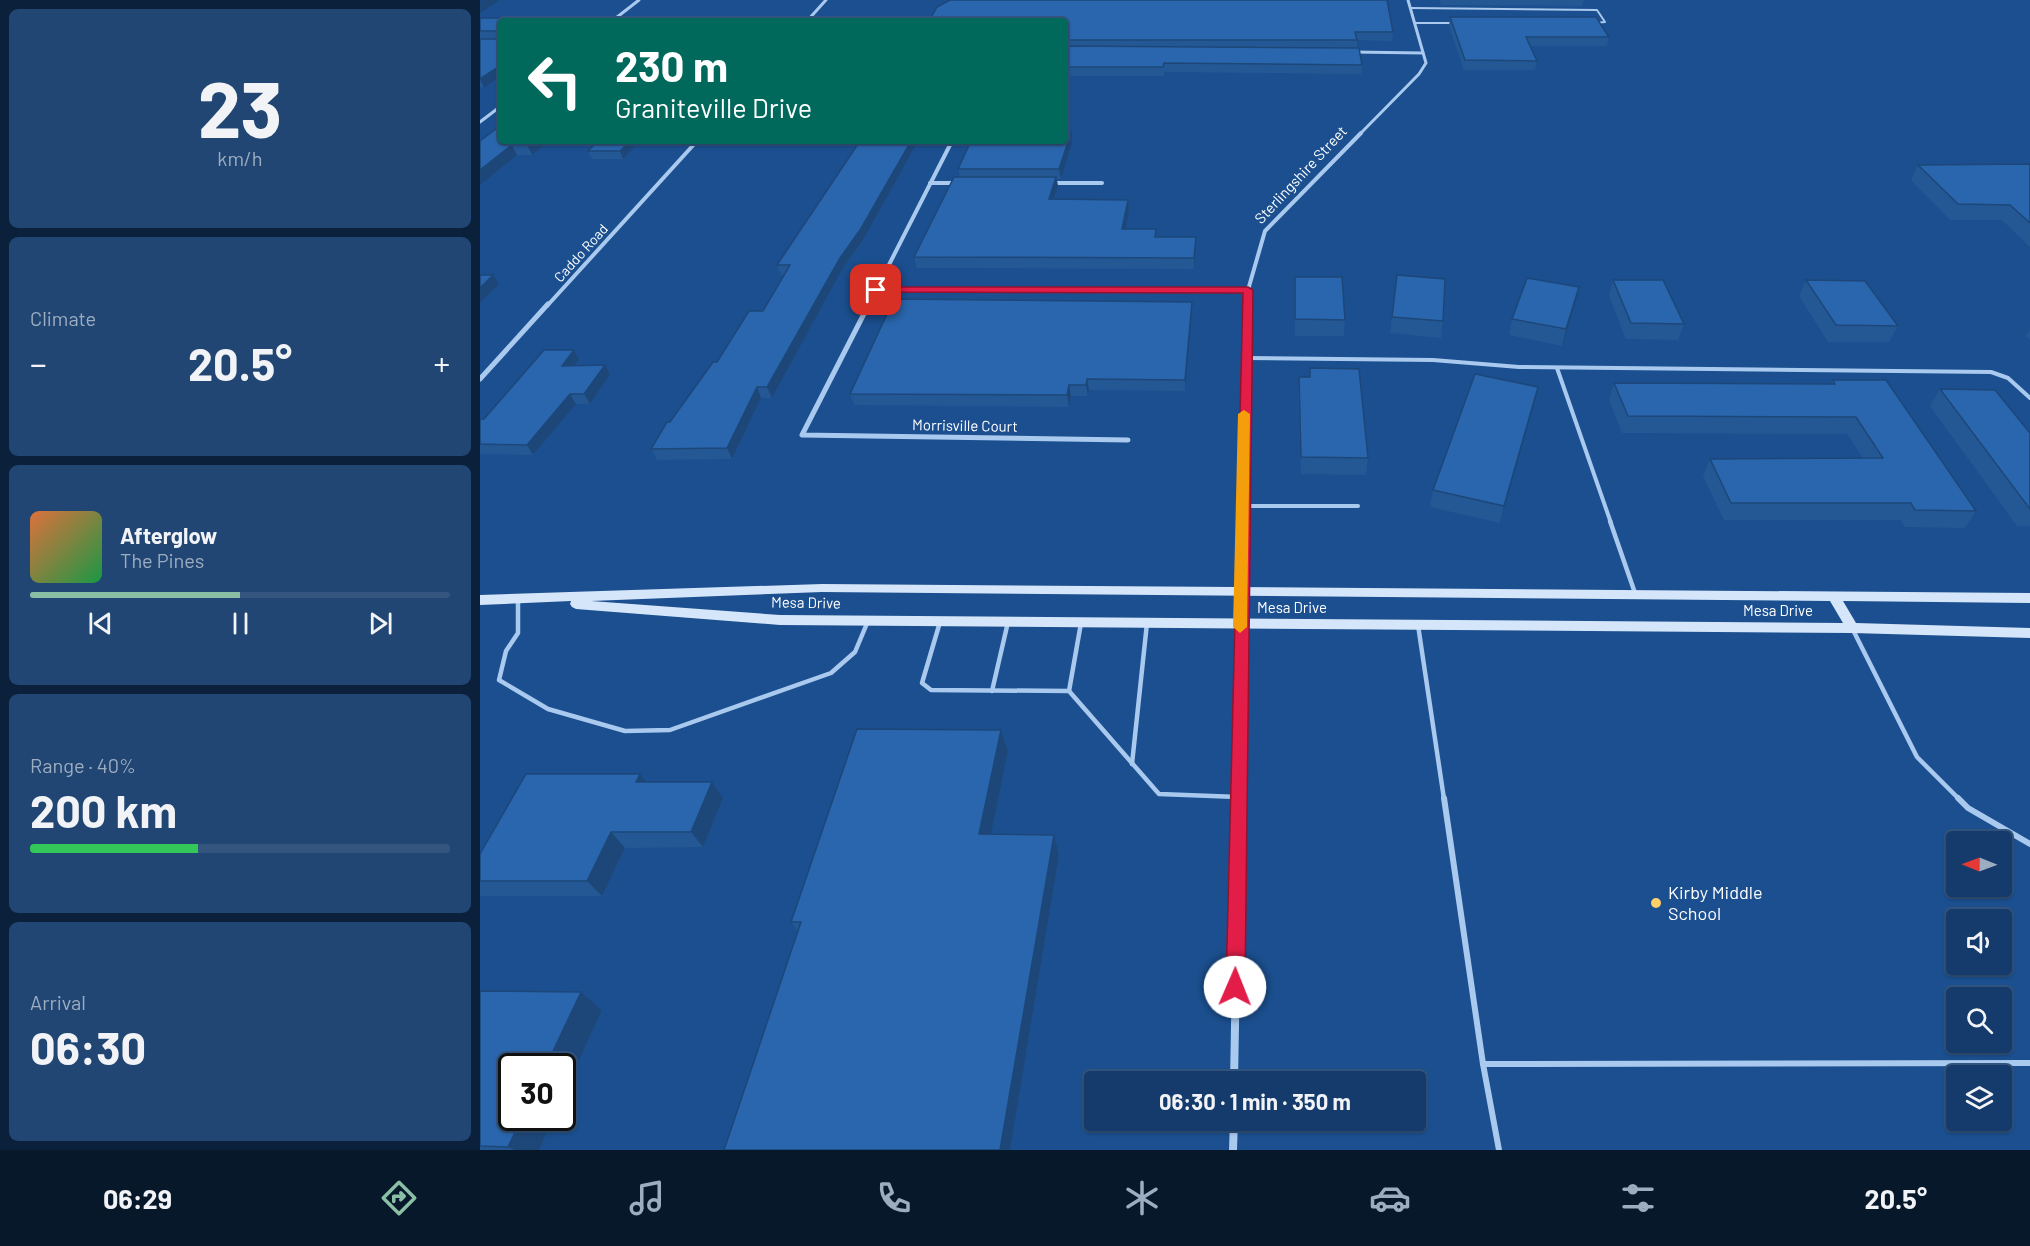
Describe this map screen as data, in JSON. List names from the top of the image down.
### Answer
{
  "streets": {
    "main road": ["Mesa Drive"],
    "street": ["Sterlingshire Street", "Caddo Road", "Morrisville Court"]
  },
  "crossings": [
    ["Sterlingshire Street", "Mesa Drive"]
  ],
  "places": ["Kirby Middle School"],
  "north": "left",
  "page": {
    "tile": [
      ["23", "km/h"],
      "Climate",
      ["Range · 40%", "200 km"],
      ["Arrival", "06:30"]
    ],
    "turn": ["230 m", "Graniteville Drive"],
    "heat": ["−", "20.5°", "+"],
    "song": ["Afterglow", "The Pines"],
    "limit": "30",
    "trip": "06:30 · 1 min · 350 m",
    "tabs": ["06:29", "20.5°"]
  }
}
